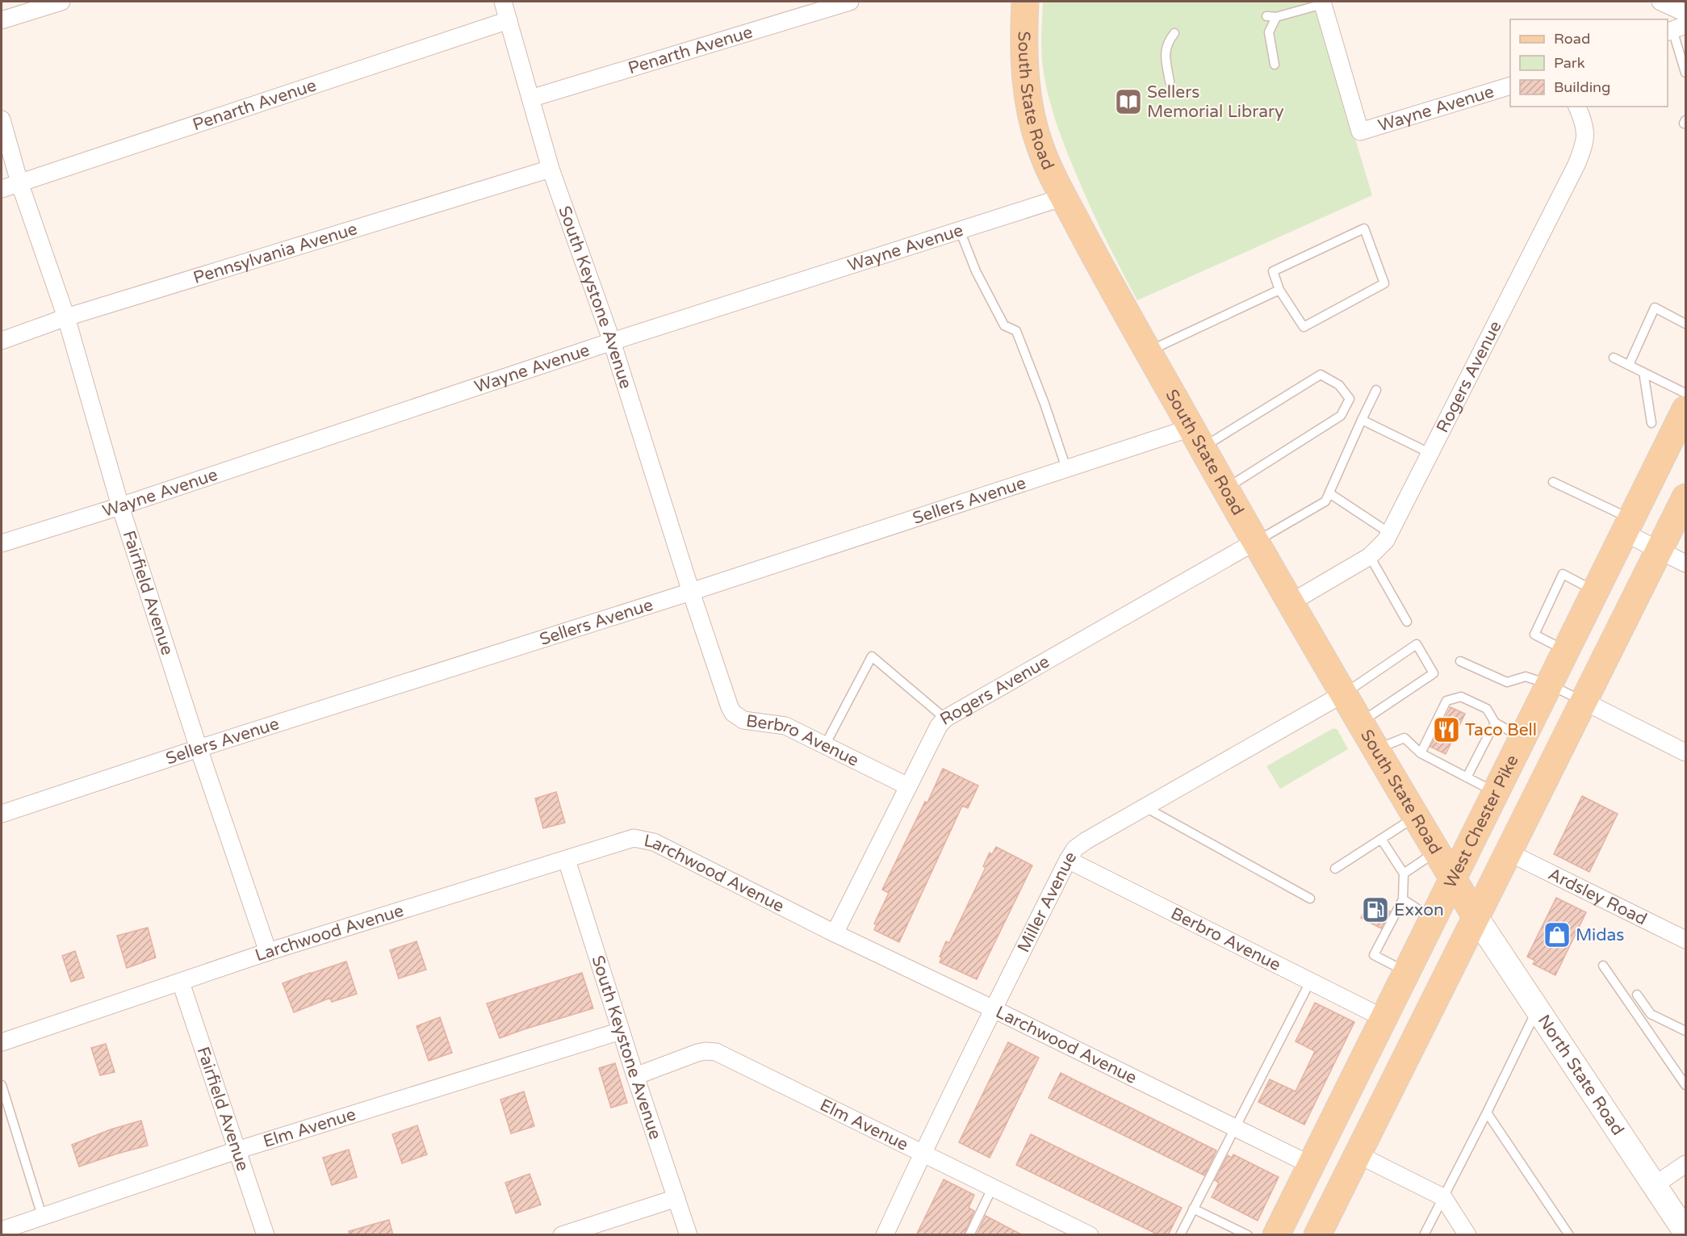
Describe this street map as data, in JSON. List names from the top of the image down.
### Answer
{
  "streets": {
    "main road": ["South State Road", "West Chester Pike", "North State Road"],
    "street": [
      "Penarth Avenue",
      "Wayne Avenue",
      "Pennsylvania Avenue",
      "South Keystone Avenue",
      "Rogers Avenue",
      "Sellers Avenue",
      "Fairfield Avenue",
      "Berbro Avenue",
      "Larchwood Avenue",
      "Ardsley Road",
      "Miller Avenue",
      "Elm Avenue"
    ]
  },
  "crossings": [
    ["Penarth Avenue", "South Keystone Avenue"],
    ["Penarth Avenue", "Fairfield Avenue"],
    ["South State Road", "Wayne Avenue"],
    ["South State Road", "Rogers Avenue"],
    ["South State Road", "Sellers Avenue"],
    ["South State Road", "West Chester Pike"],
    ["South State Road", "Miller Avenue"],
    ["South State Road", "North State Road"],
    ["Wayne Avenue", "South Keystone Avenue"],
    ["Wayne Avenue", "Fairfield Avenue"],
    ["Pennsylvania Avenue", "South Keystone Avenue"],
    ["Pennsylvania Avenue", "Fairfield Avenue"],
    ["South Keystone Avenue", "Sellers Avenue"],
    ["South Keystone Avenue", "Berbro Avenue"],
    ["South Keystone Avenue", "Larchwood Avenue"],
    ["South Keystone Avenue", "Elm Avenue"],
    ["Rogers Avenue", "Berbro Avenue"],
    ["Rogers Avenue", "Larchwood Avenue"],
    ["Sellers Avenue", "Fairfield Avenue"],
    ["Sellers Avenue", "Berbro Avenue"],
    ["Fairfield Avenue", "Larchwood Avenue"],
    ["Fairfield Avenue", "Elm Avenue"],
    ["Berbro Avenue", "West Chester Pike"],
    ["Berbro Avenue", "Miller Avenue"],
    ["West Chester Pike", "Larchwood Avenue"],
    ["Larchwood Avenue", "Miller Avenue"],
    ["Miller Avenue", "Elm Avenue"]
  ],
  "places": {
    "library": ["Sellers Memorial Library"],
    "restaurant": ["Taco Bell"],
    "fuel station": ["Exxon"],
    "shop": ["Midas"]
  },
  "legend": ["Road", "Park", "Building"]
}
